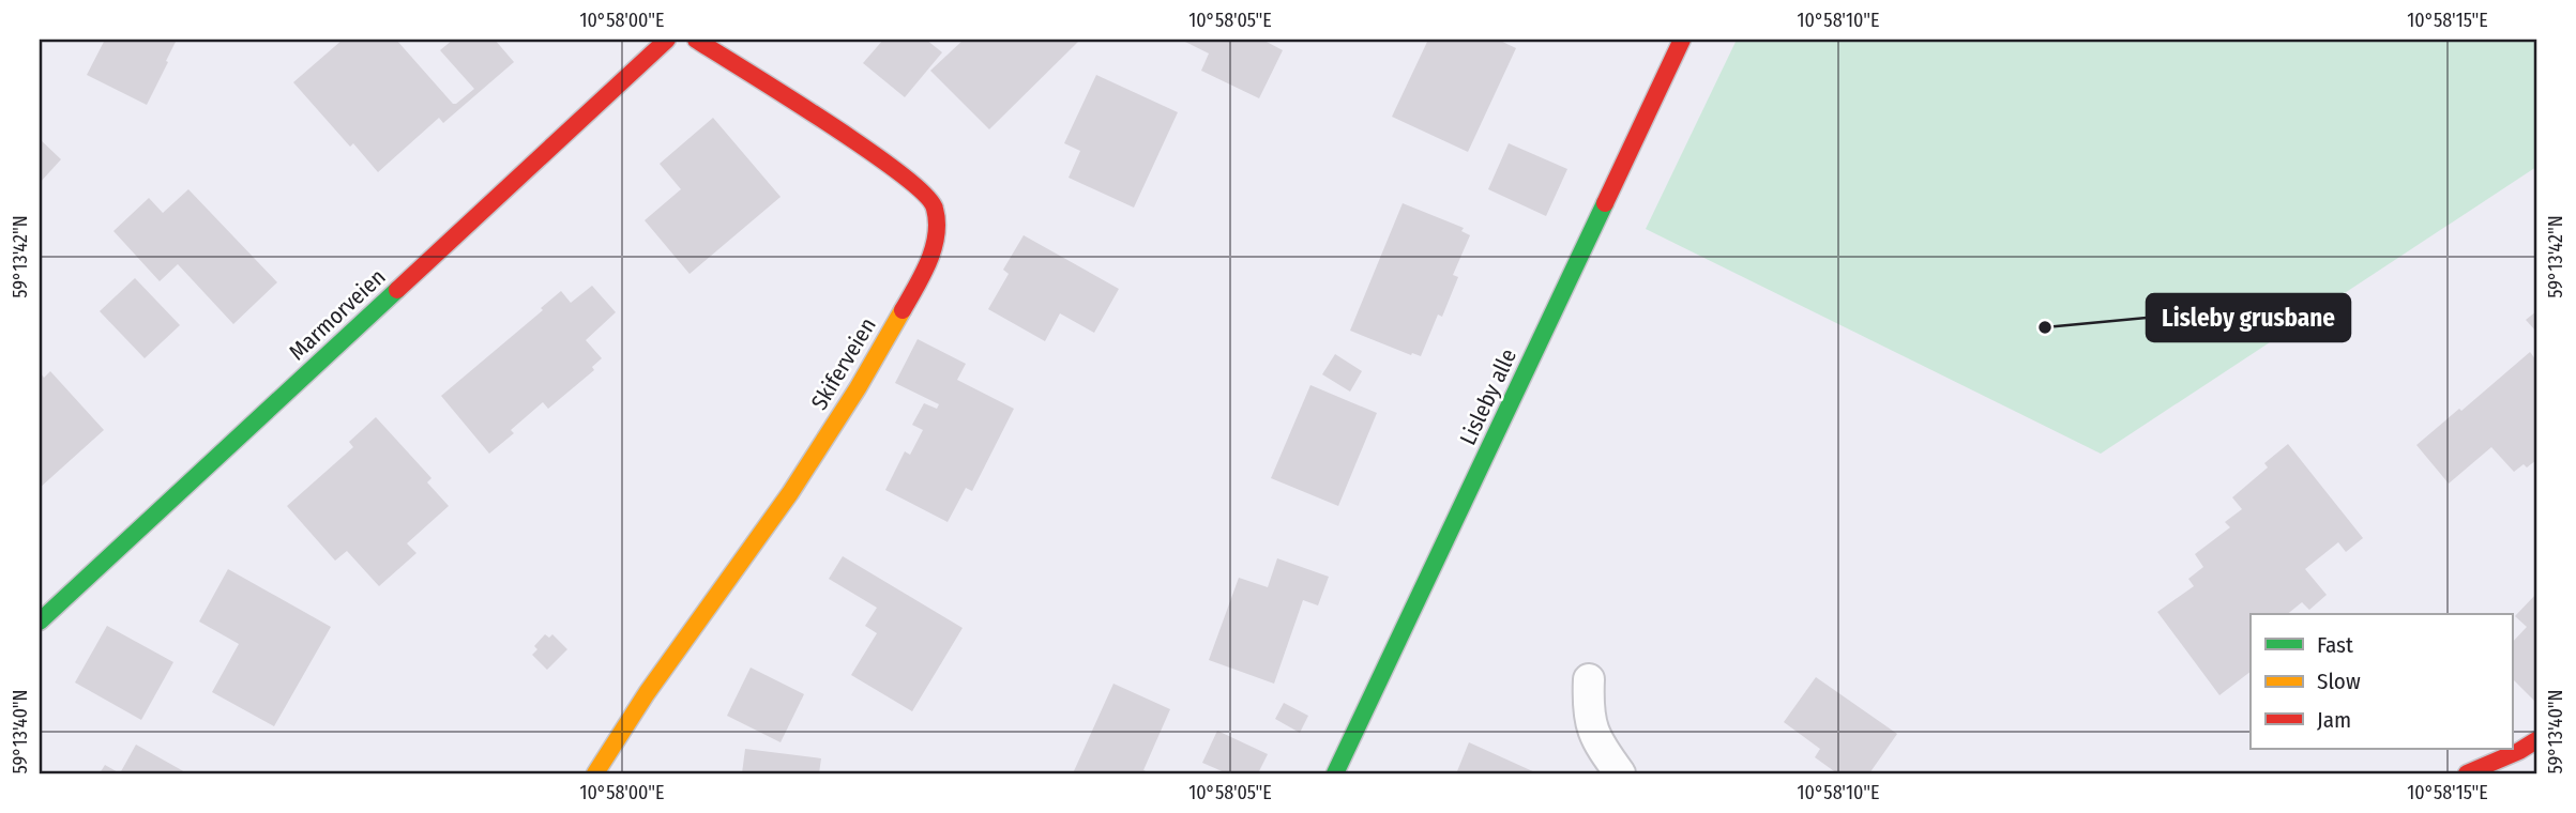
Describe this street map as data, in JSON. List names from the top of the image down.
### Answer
{
  "streets": {
    "street": ["Marmorveien", "Skiferveien", "Lisleby alle"]
  },
  "places": ["Lisleby grusbane"],
  "legend": ["Fast", "Slow", "Jam"],
  "coordinates": [
    "10°58'00\"E",
    "10°58'05\"E",
    "10°58'10\"E",
    "10°58'15\"E",
    "59°13'42\"N",
    "59°13'40\"N"
  ]
}
